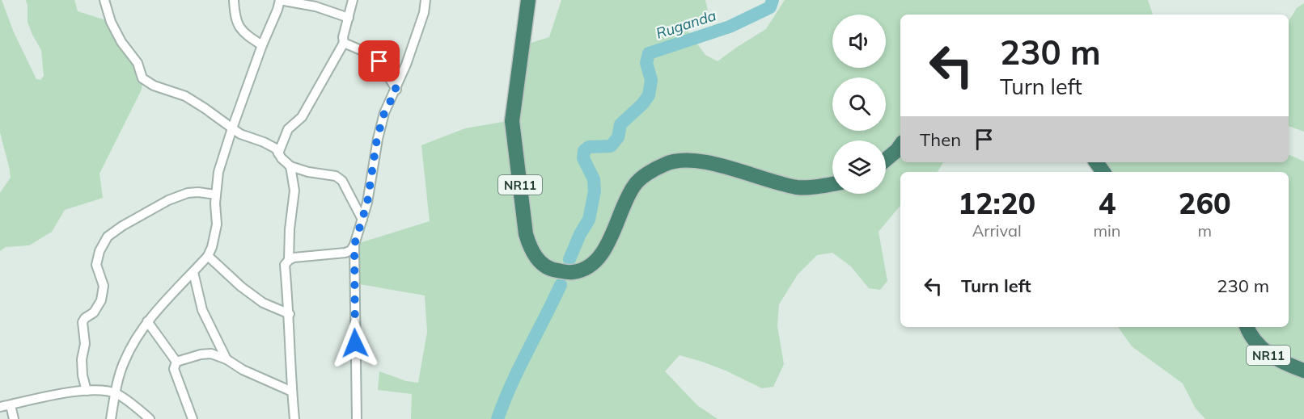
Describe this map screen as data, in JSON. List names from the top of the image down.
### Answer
{
  "streets": {
    "highway": ["NR11"]
  },
  "water": ["Ruganda"],
  "page": {
    "turn": ["230 m", "Turn left"],
    "then": "Then",
    "eta": [
      "12:20",
      "Arrival",
      "4",
      "min",
      "260",
      "m"
    ],
    "list": [
      {
        "name": "Turn left",
        "value": "230 m"
      }
    ]
  }
}
